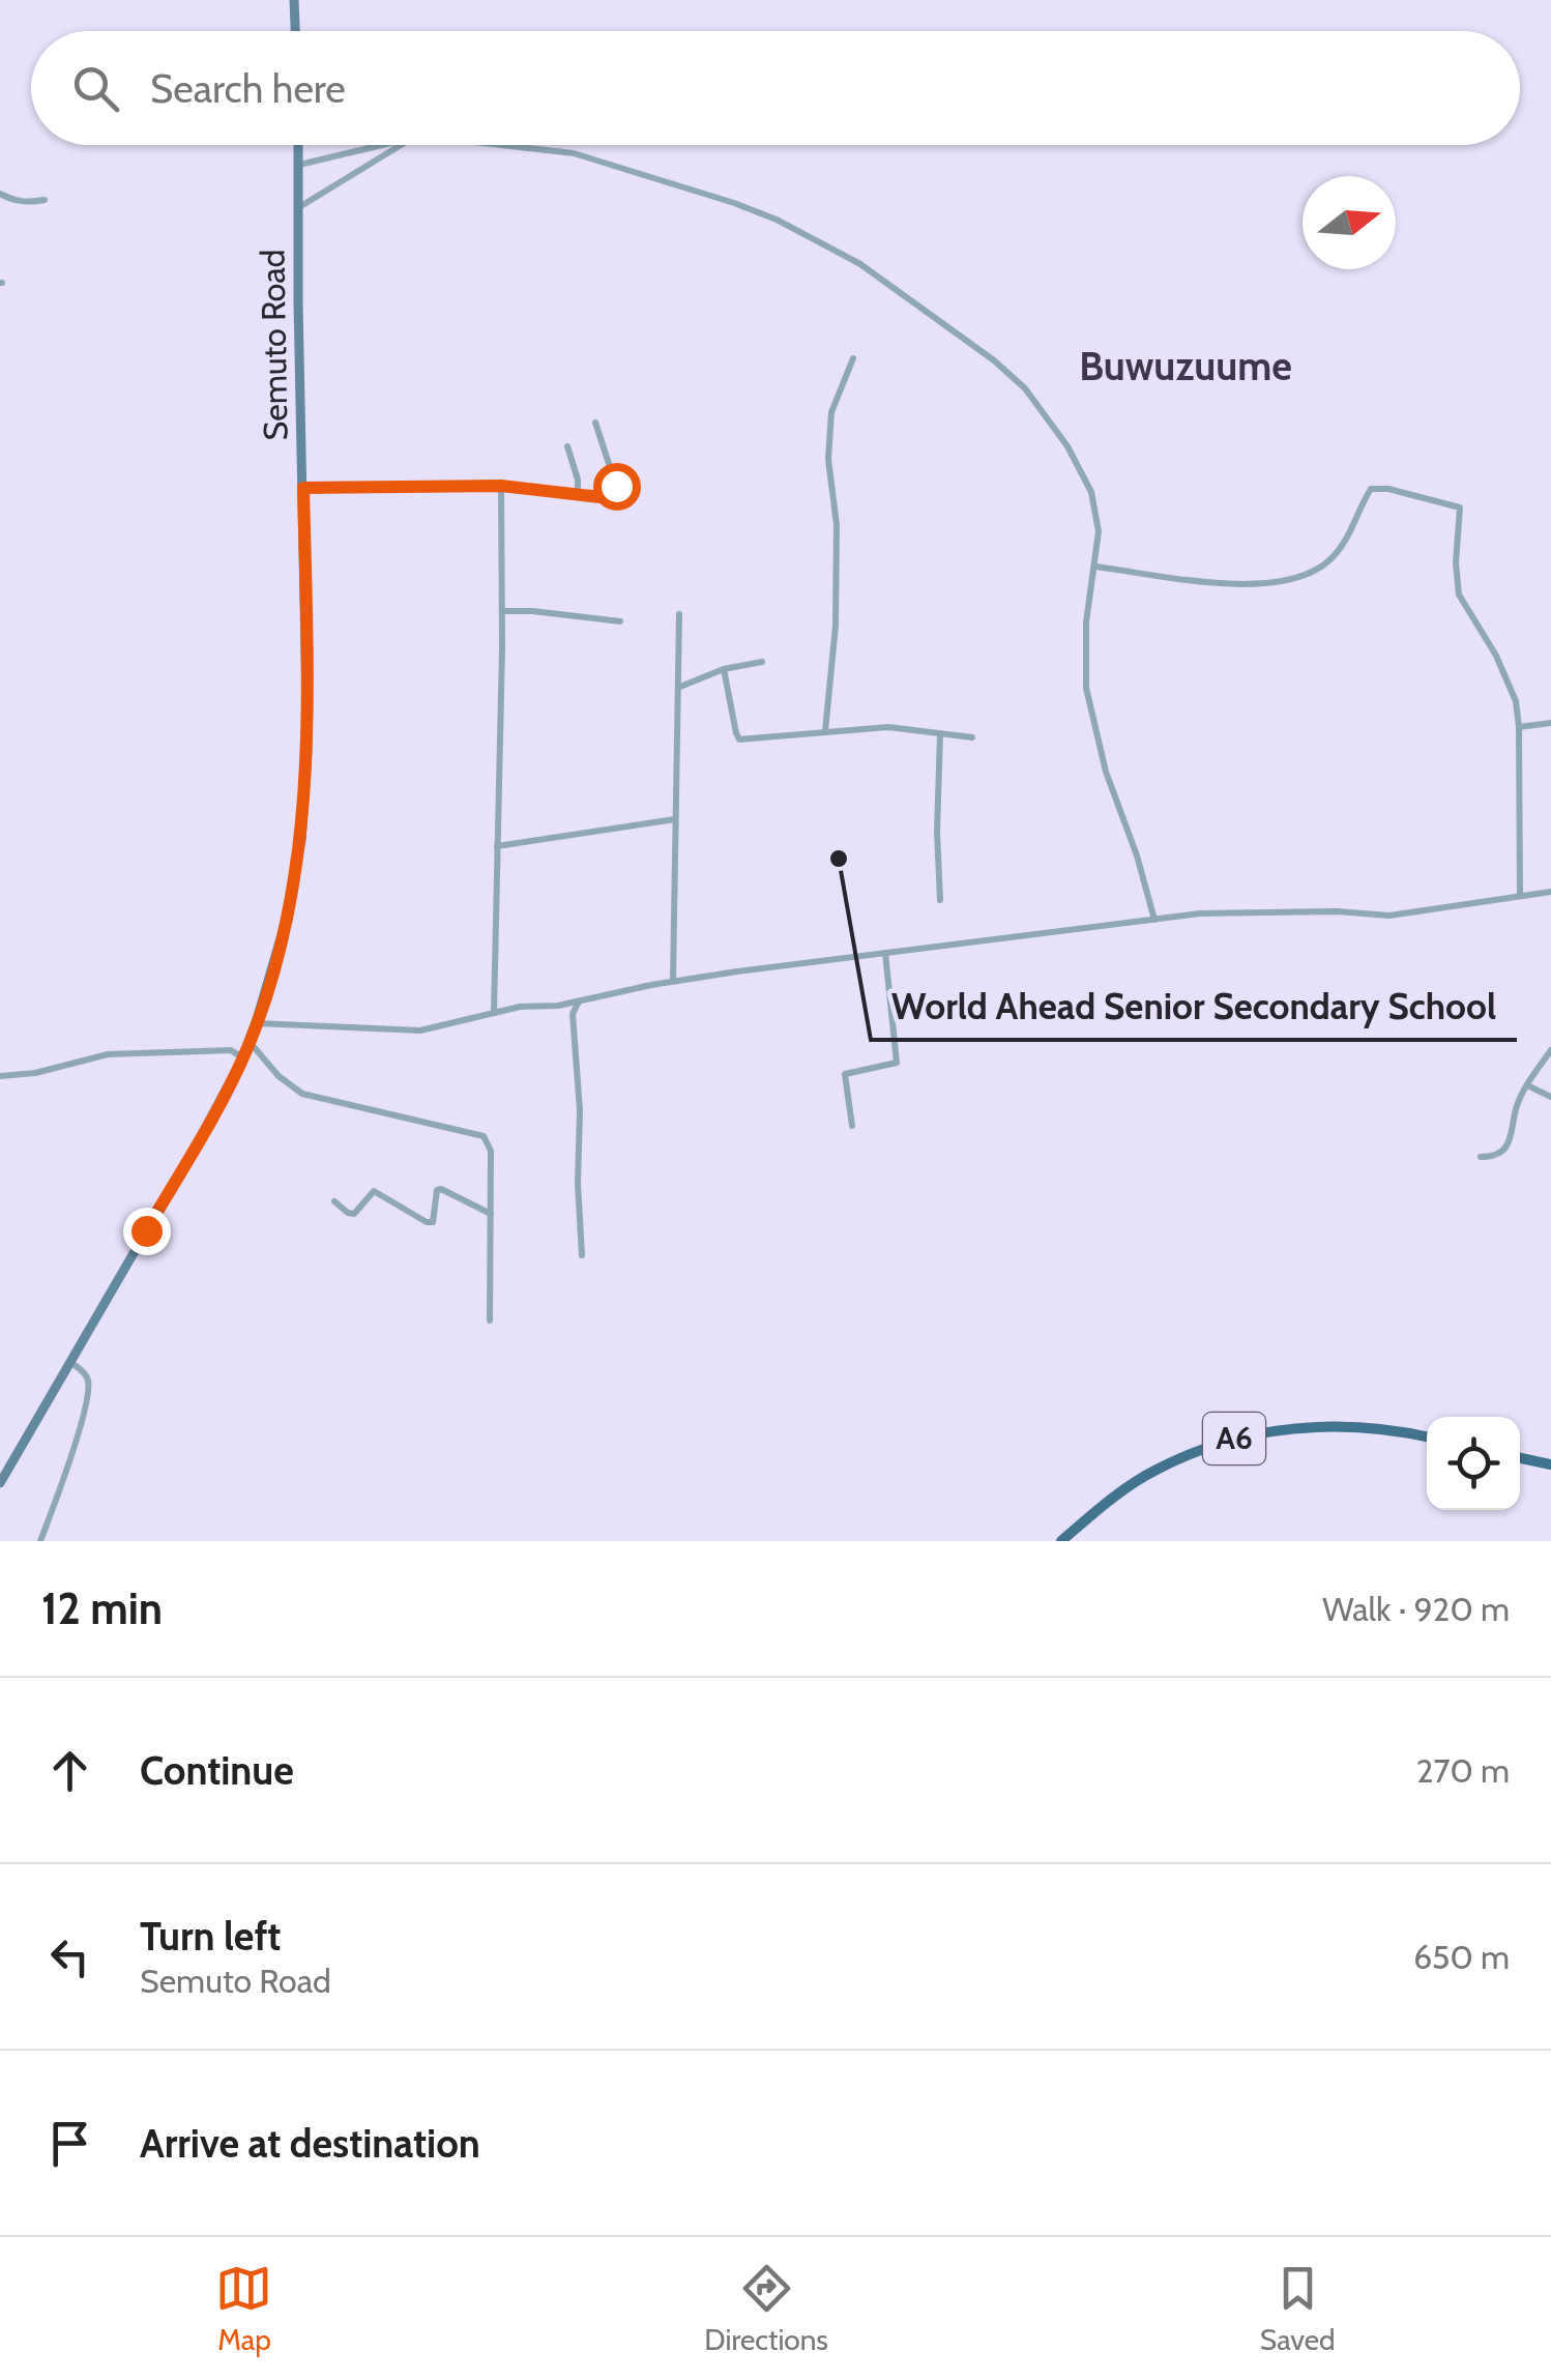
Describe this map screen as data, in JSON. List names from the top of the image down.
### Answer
{
  "streets": {
    "main road": ["Semuto Road", "A6"]
  },
  "districts": ["Buwuzuume"],
  "places": ["World Ahead Senior Secondary School"],
  "north": "right",
  "page": {
    "search": "Search here",
    "heading": ["12 min", "Walk · 920 m"],
    "list": [
      ["Continue", "270 m"],
      ["Turn left", "Semuto Road", "650 m"],
      "Arrive at destination"
    ],
    "nav": ["Map", "Directions", "Saved"]
  }
}
